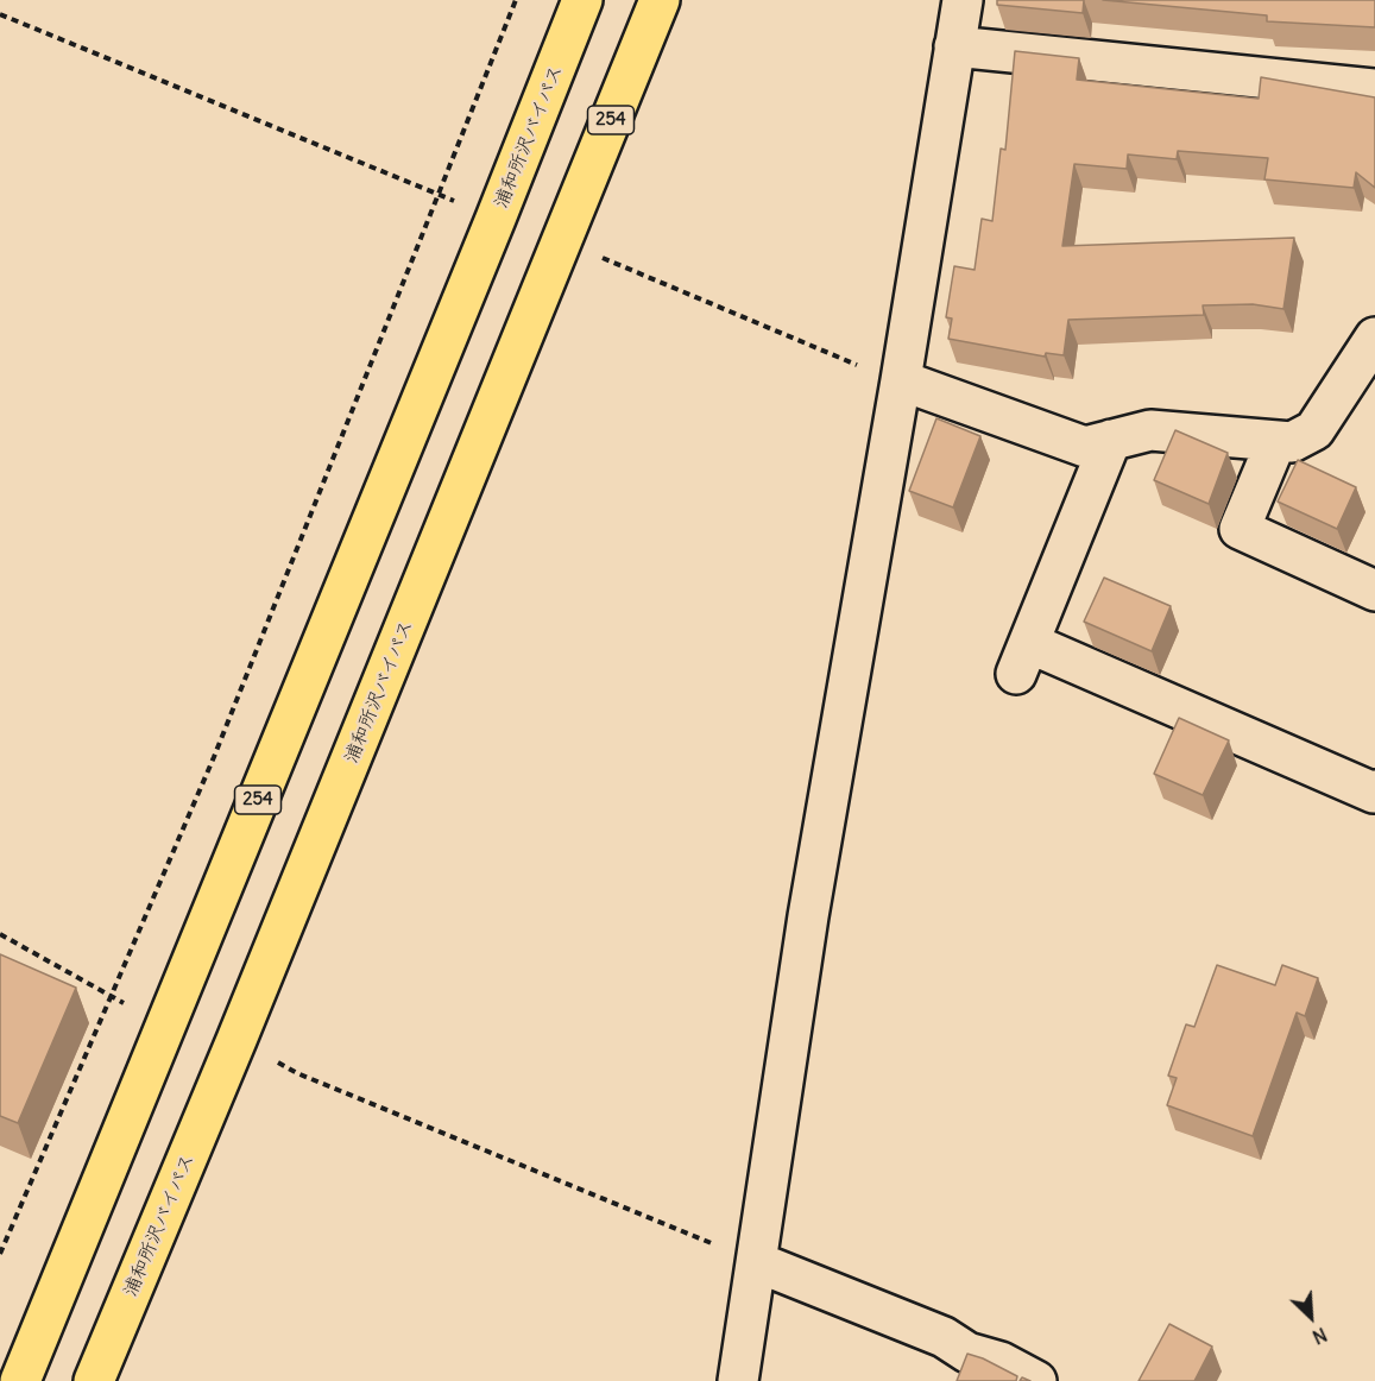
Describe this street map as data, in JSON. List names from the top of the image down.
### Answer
{
  "streets": {
    "highway": ["254", "浦和所沢バイパス"]
  },
  "north": "bottom right"
}
